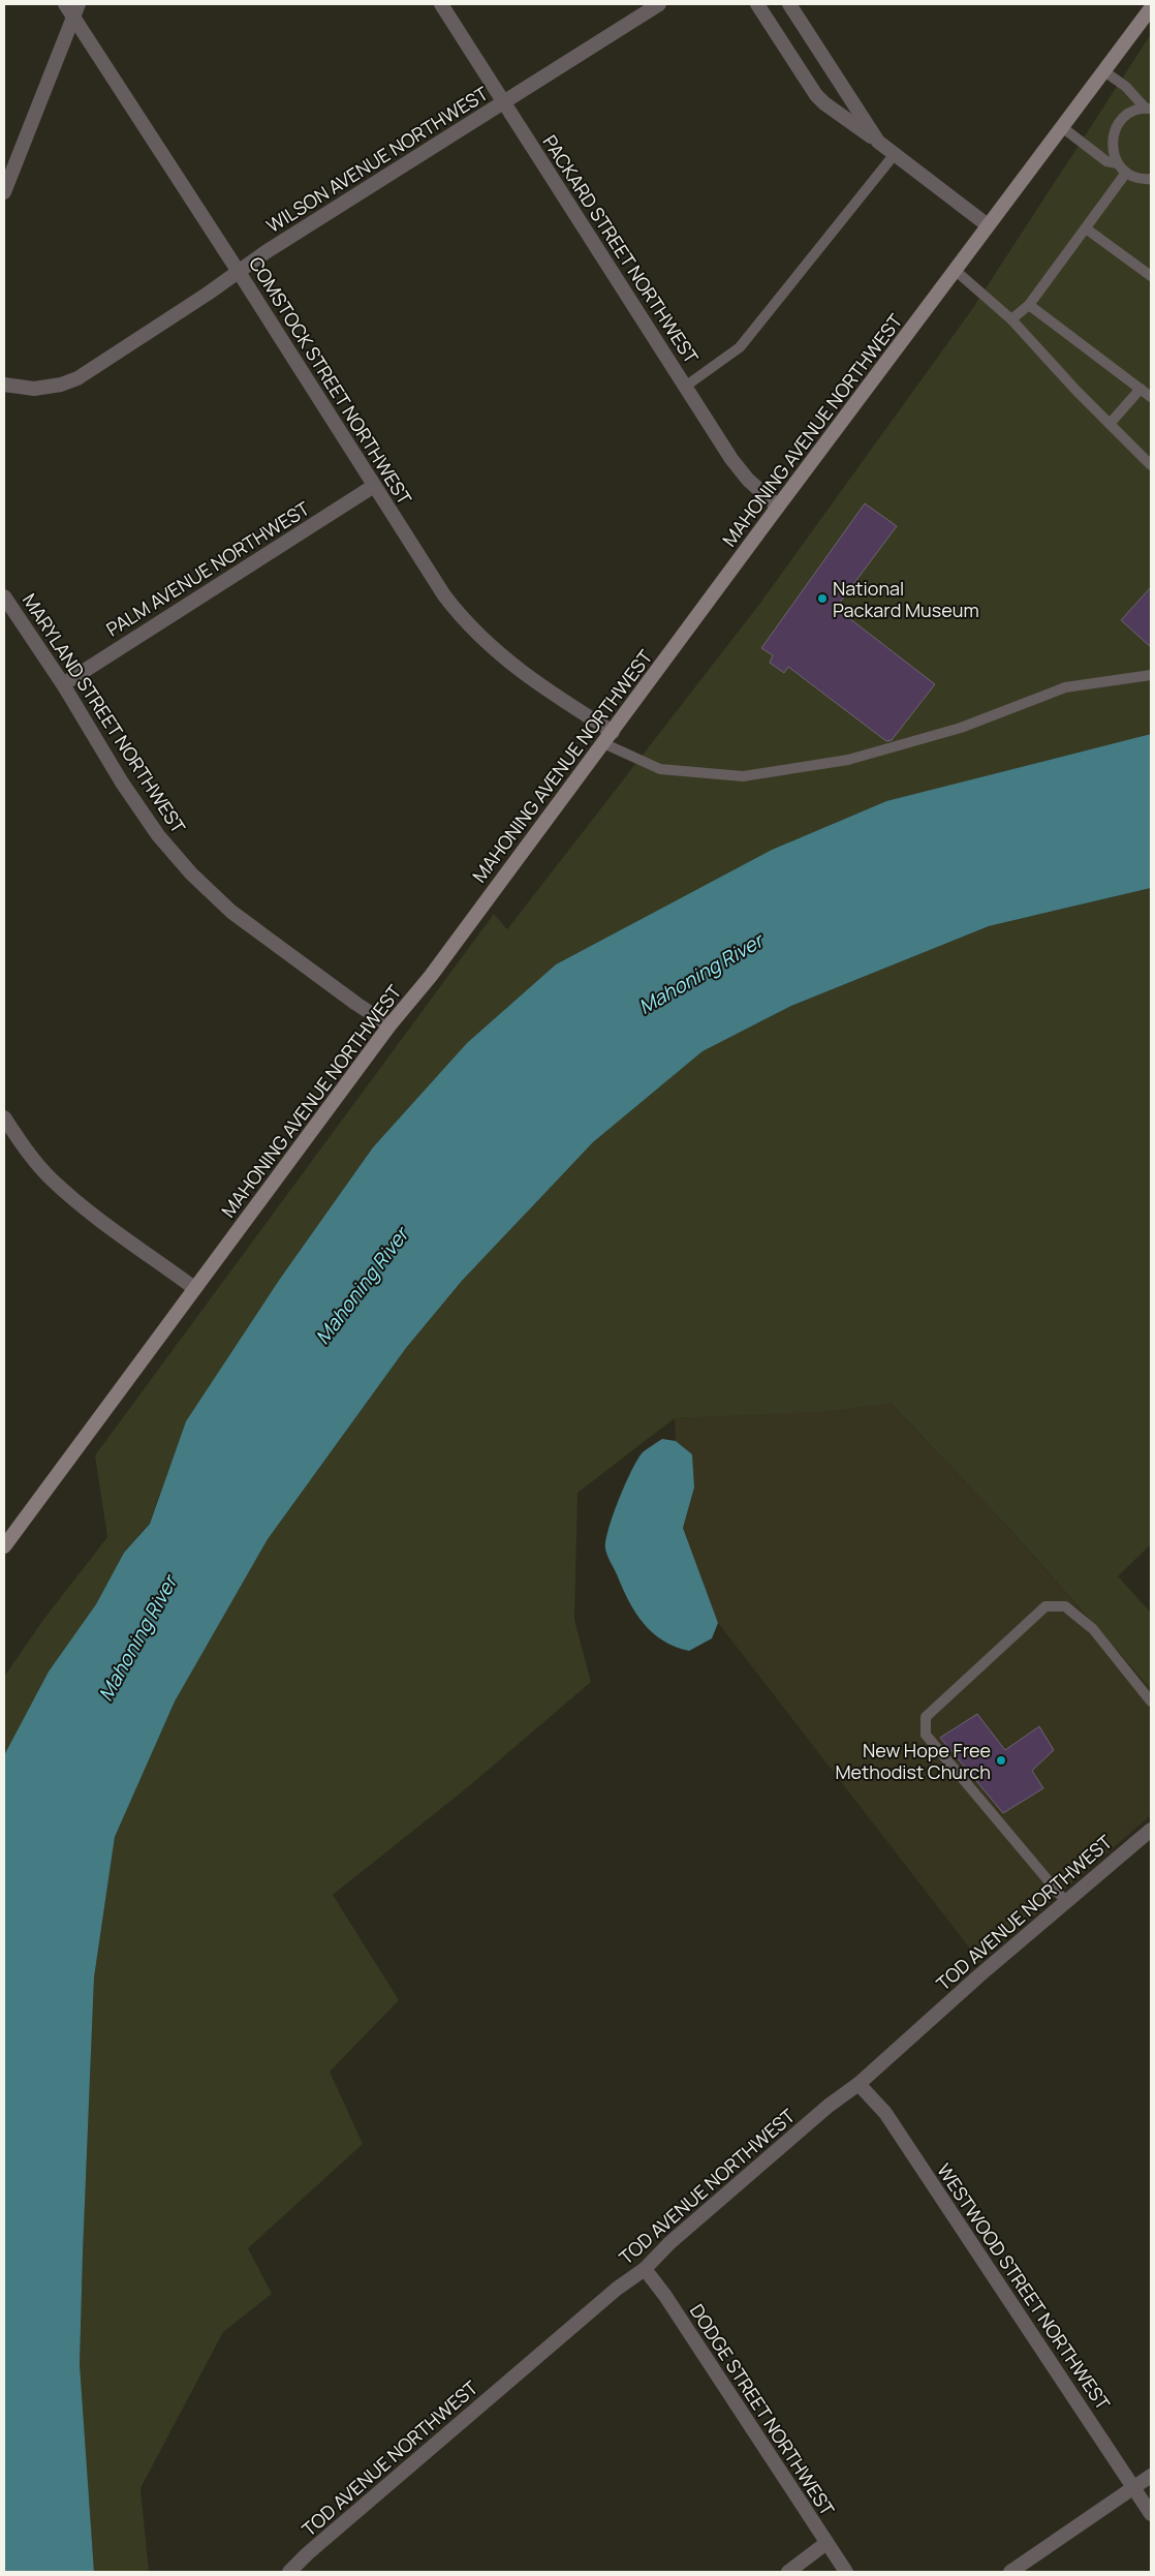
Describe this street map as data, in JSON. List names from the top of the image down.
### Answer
{
  "streets": {
    "main road": ["MAHONING AVENUE NORTHWEST"],
    "street": [
      "WILSON AVENUE NORTHWEST",
      "PACKARD STREET NORTHWEST",
      "COMSTOCK STREET NORTHWEST",
      "PALM AVENUE NORTHWEST",
      "MARYLAND STREET NORTHWEST",
      "TOD AVENUE NORTHWEST",
      "WESTWOOD STREET NORTHWEST",
      "DODGE STREET NORTHWEST"
    ]
  },
  "crossings": [
    ["WILSON AVENUE NORTHWEST", "PACKARD STREET NORTHWEST"],
    ["WILSON AVENUE NORTHWEST", "COMSTOCK STREET NORTHWEST"],
    ["PACKARD STREET NORTHWEST", "MAHONING AVENUE NORTHWEST"],
    ["COMSTOCK STREET NORTHWEST", "MAHONING AVENUE NORTHWEST"],
    ["COMSTOCK STREET NORTHWEST", "PALM AVENUE NORTHWEST"],
    ["MAHONING AVENUE NORTHWEST", "MARYLAND STREET NORTHWEST"],
    ["PALM AVENUE NORTHWEST", "MARYLAND STREET NORTHWEST"],
    ["TOD AVENUE NORTHWEST", "WESTWOOD STREET NORTHWEST"],
    ["TOD AVENUE NORTHWEST", "DODGE STREET NORTHWEST"]
  ],
  "water": ["Mahoning River"],
  "places": ["National Packard Museum", "New Hope Free Methodist Church"]
}
